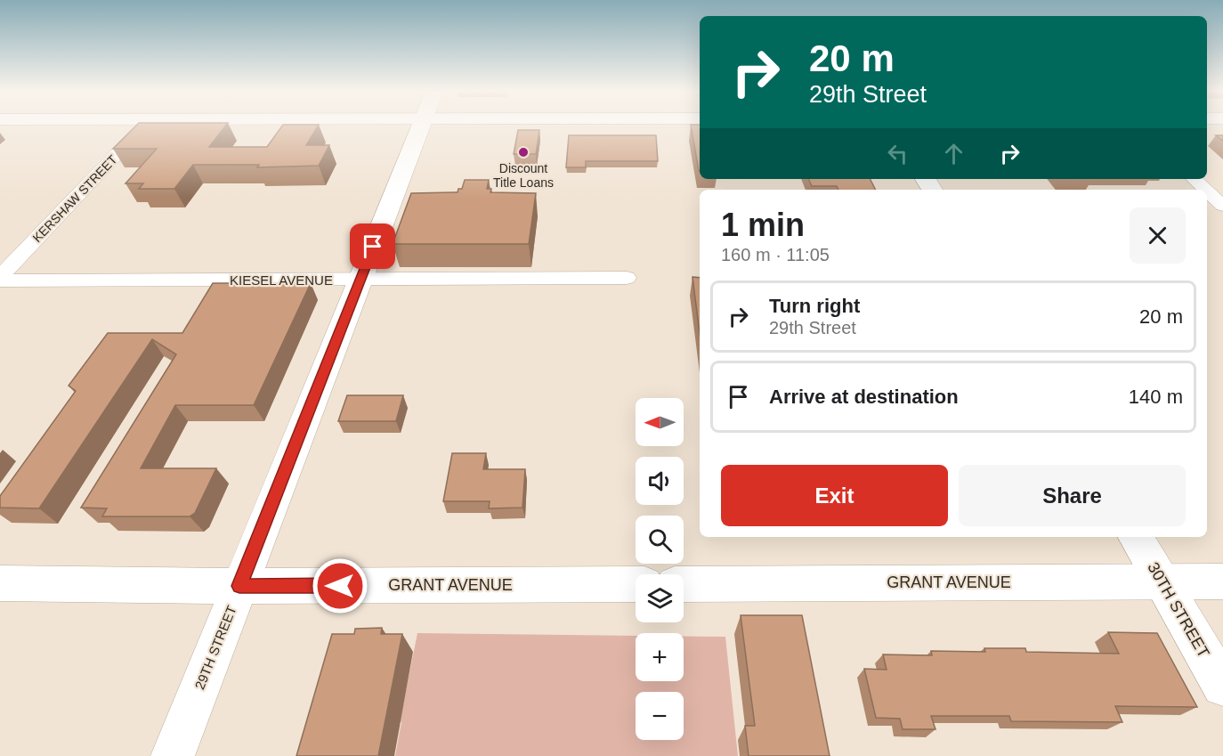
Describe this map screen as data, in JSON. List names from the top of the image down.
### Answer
{
  "streets": {
    "street": [
      "KERSHAW STREET",
      "KIESEL AVENUE",
      "GRANT AVENUE",
      "30TH STREET",
      "29TH STREET"
    ]
  },
  "crossings": [
    ["KERSHAW STREET", "KIESEL AVENUE"],
    ["KIESEL AVENUE", "29TH STREET"],
    ["GRANT AVENUE", "30TH STREET"],
    ["GRANT AVENUE", "29TH STREET"]
  ],
  "places": ["Discount Title Loans"],
  "north": "left",
  "page": {
    "turn": ["20 m", "29th Street"],
    "heading": ["1 min", "160 m · 11:05"],
    "list": [
      {
        "name": "Turn right",
        "note": "29th Street",
        "value": "20 m"
      },
      {
        "name": "Arrive at destination",
        "value": "140 m"
      }
    ],
    "map_buttons": ["+", "−"],
    "buttons": ["Exit", "Share"]
  }
}
